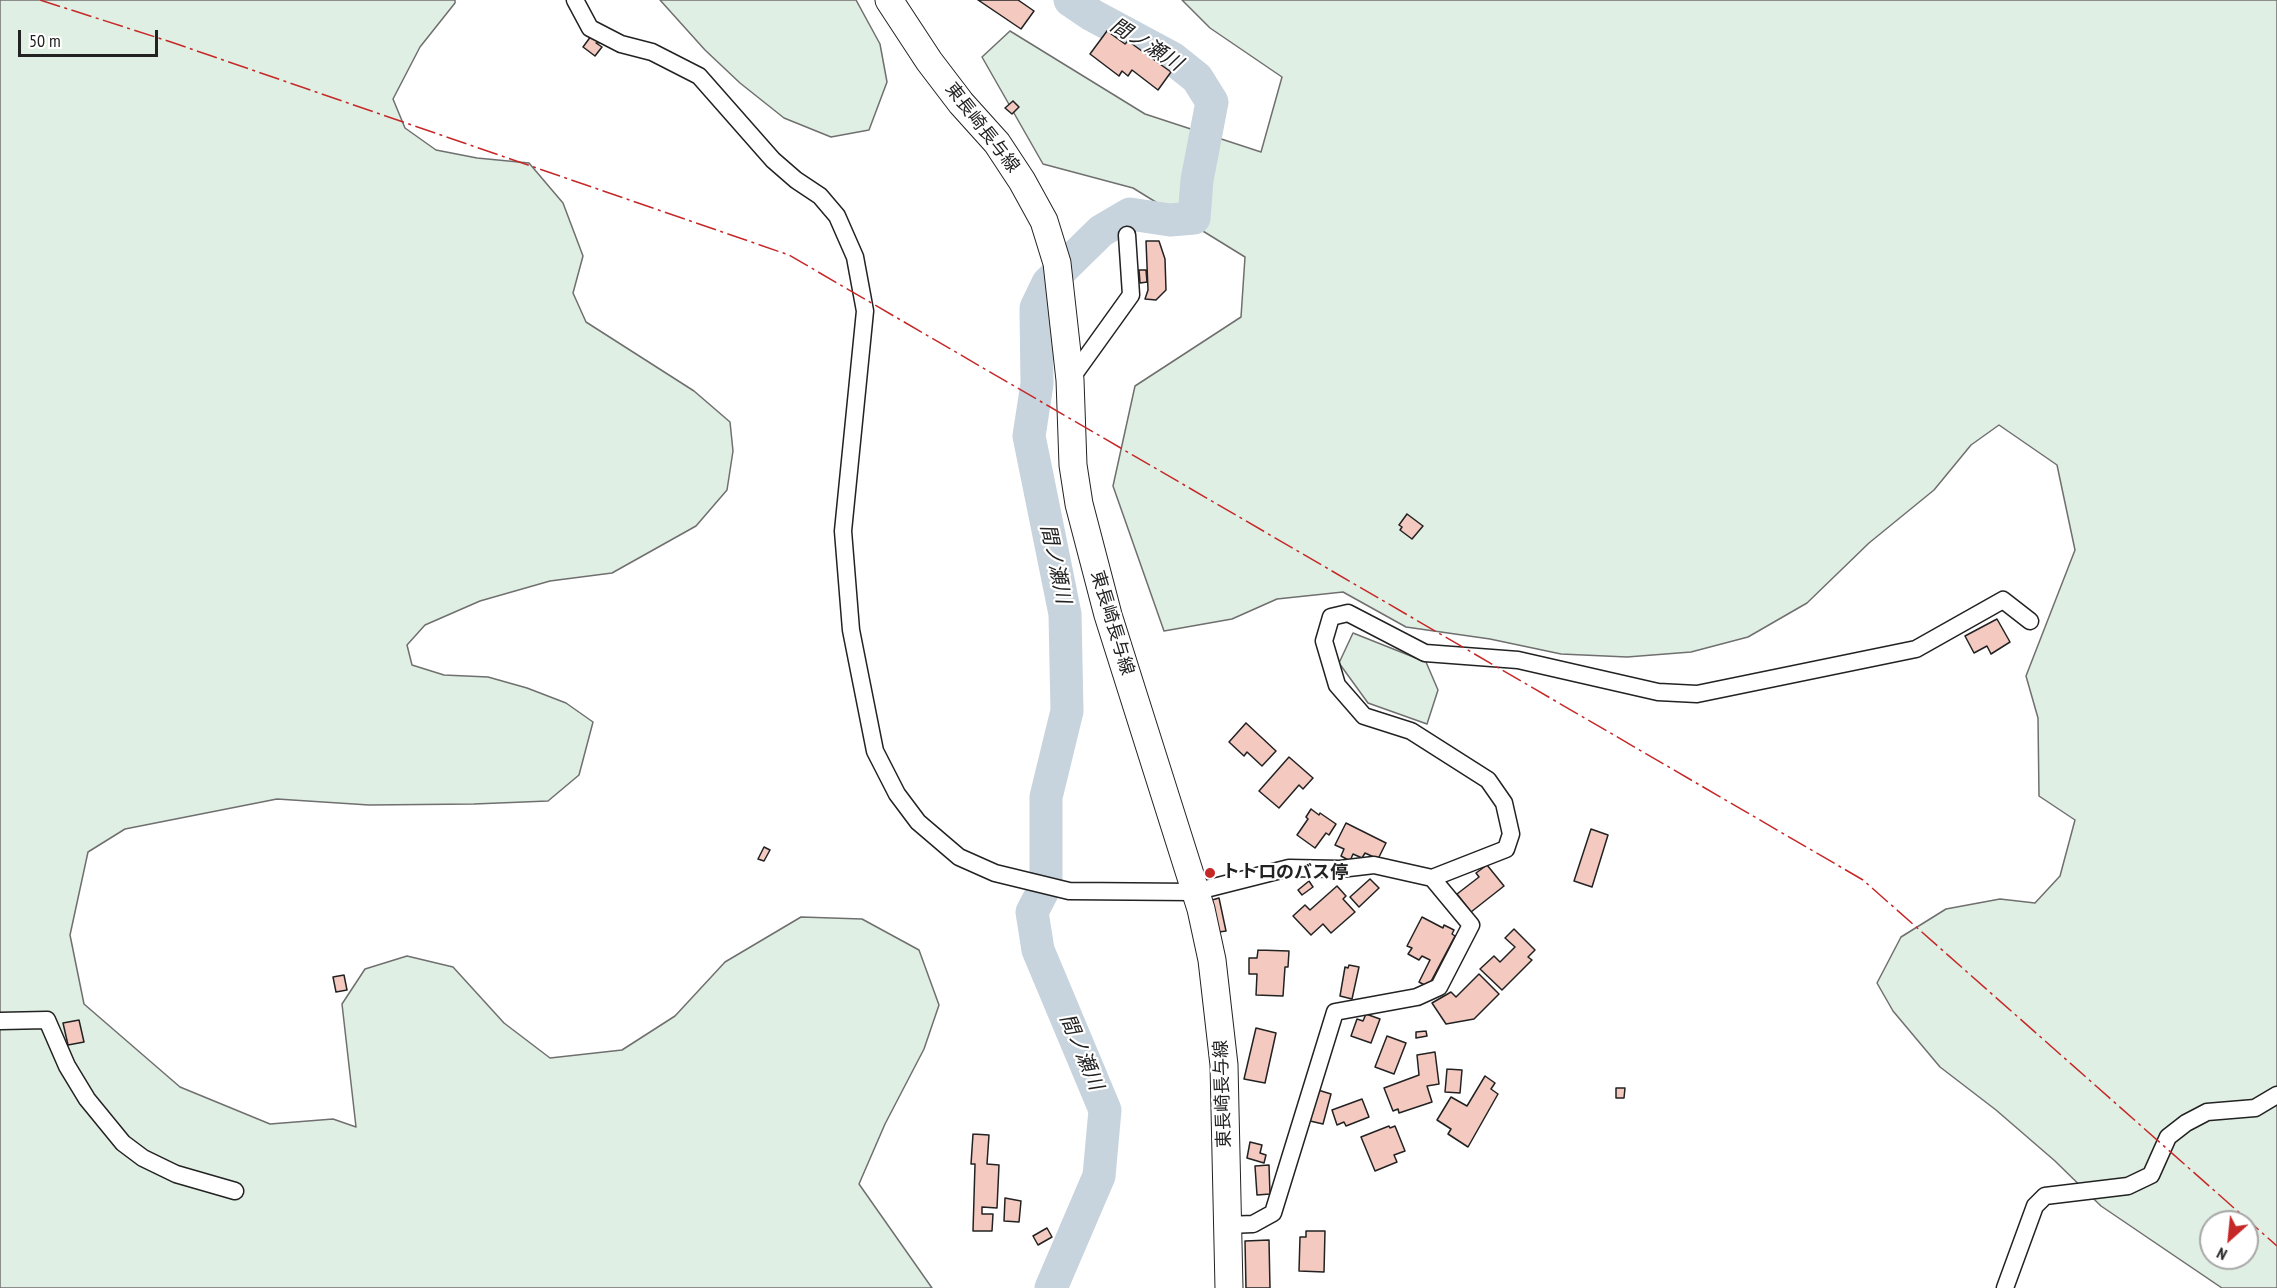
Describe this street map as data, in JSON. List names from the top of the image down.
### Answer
{
  "streets": {
    "main road": ["東長崎長与線"]
  },
  "water": ["間ノ瀬川"],
  "places": ["トトロのバス停"],
  "scale_bar": "50 m",
  "north": "bottom left"
}
